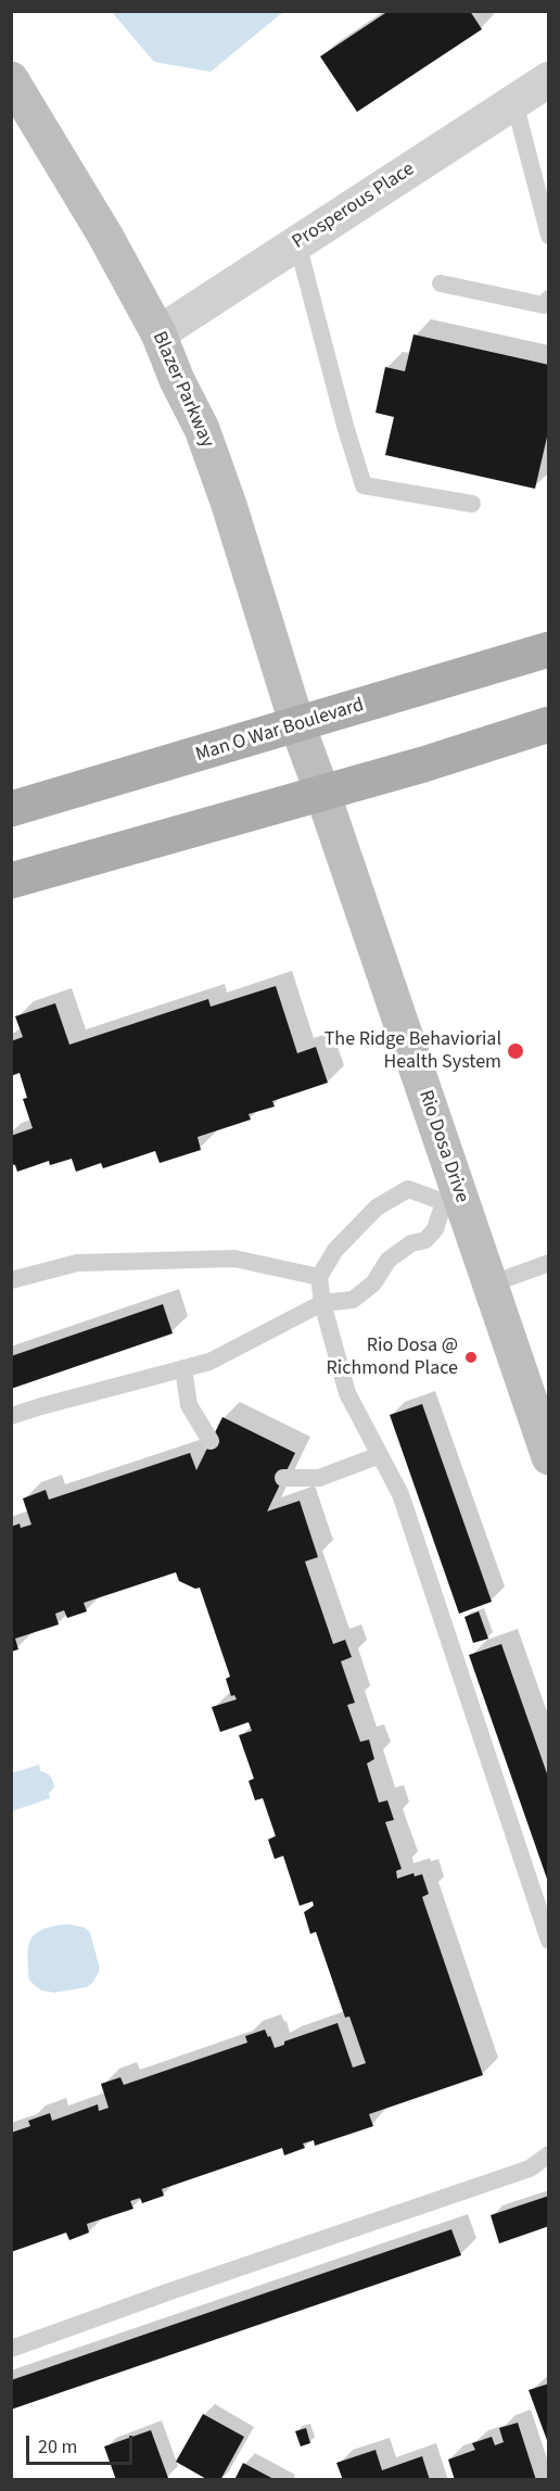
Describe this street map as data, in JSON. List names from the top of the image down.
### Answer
{
  "streets": {
    "main road": ["Man O War Boulevard"],
    "street": ["Prosperous Place", "Blazer Parkway", "Rio Dosa Drive"]
  },
  "crossings": [
    ["Prosperous Place", "Blazer Parkway"],
    ["Blazer Parkway", "Man O War Boulevard"],
    ["Blazer Parkway", "Rio Dosa Drive"],
    ["Man O War Boulevard", "Rio Dosa Drive"]
  ],
  "places": ["The Ridge Behaviorial Health System", "Rio Dosa @ Richmond Place"],
  "scale_bar": "20 m"
}
